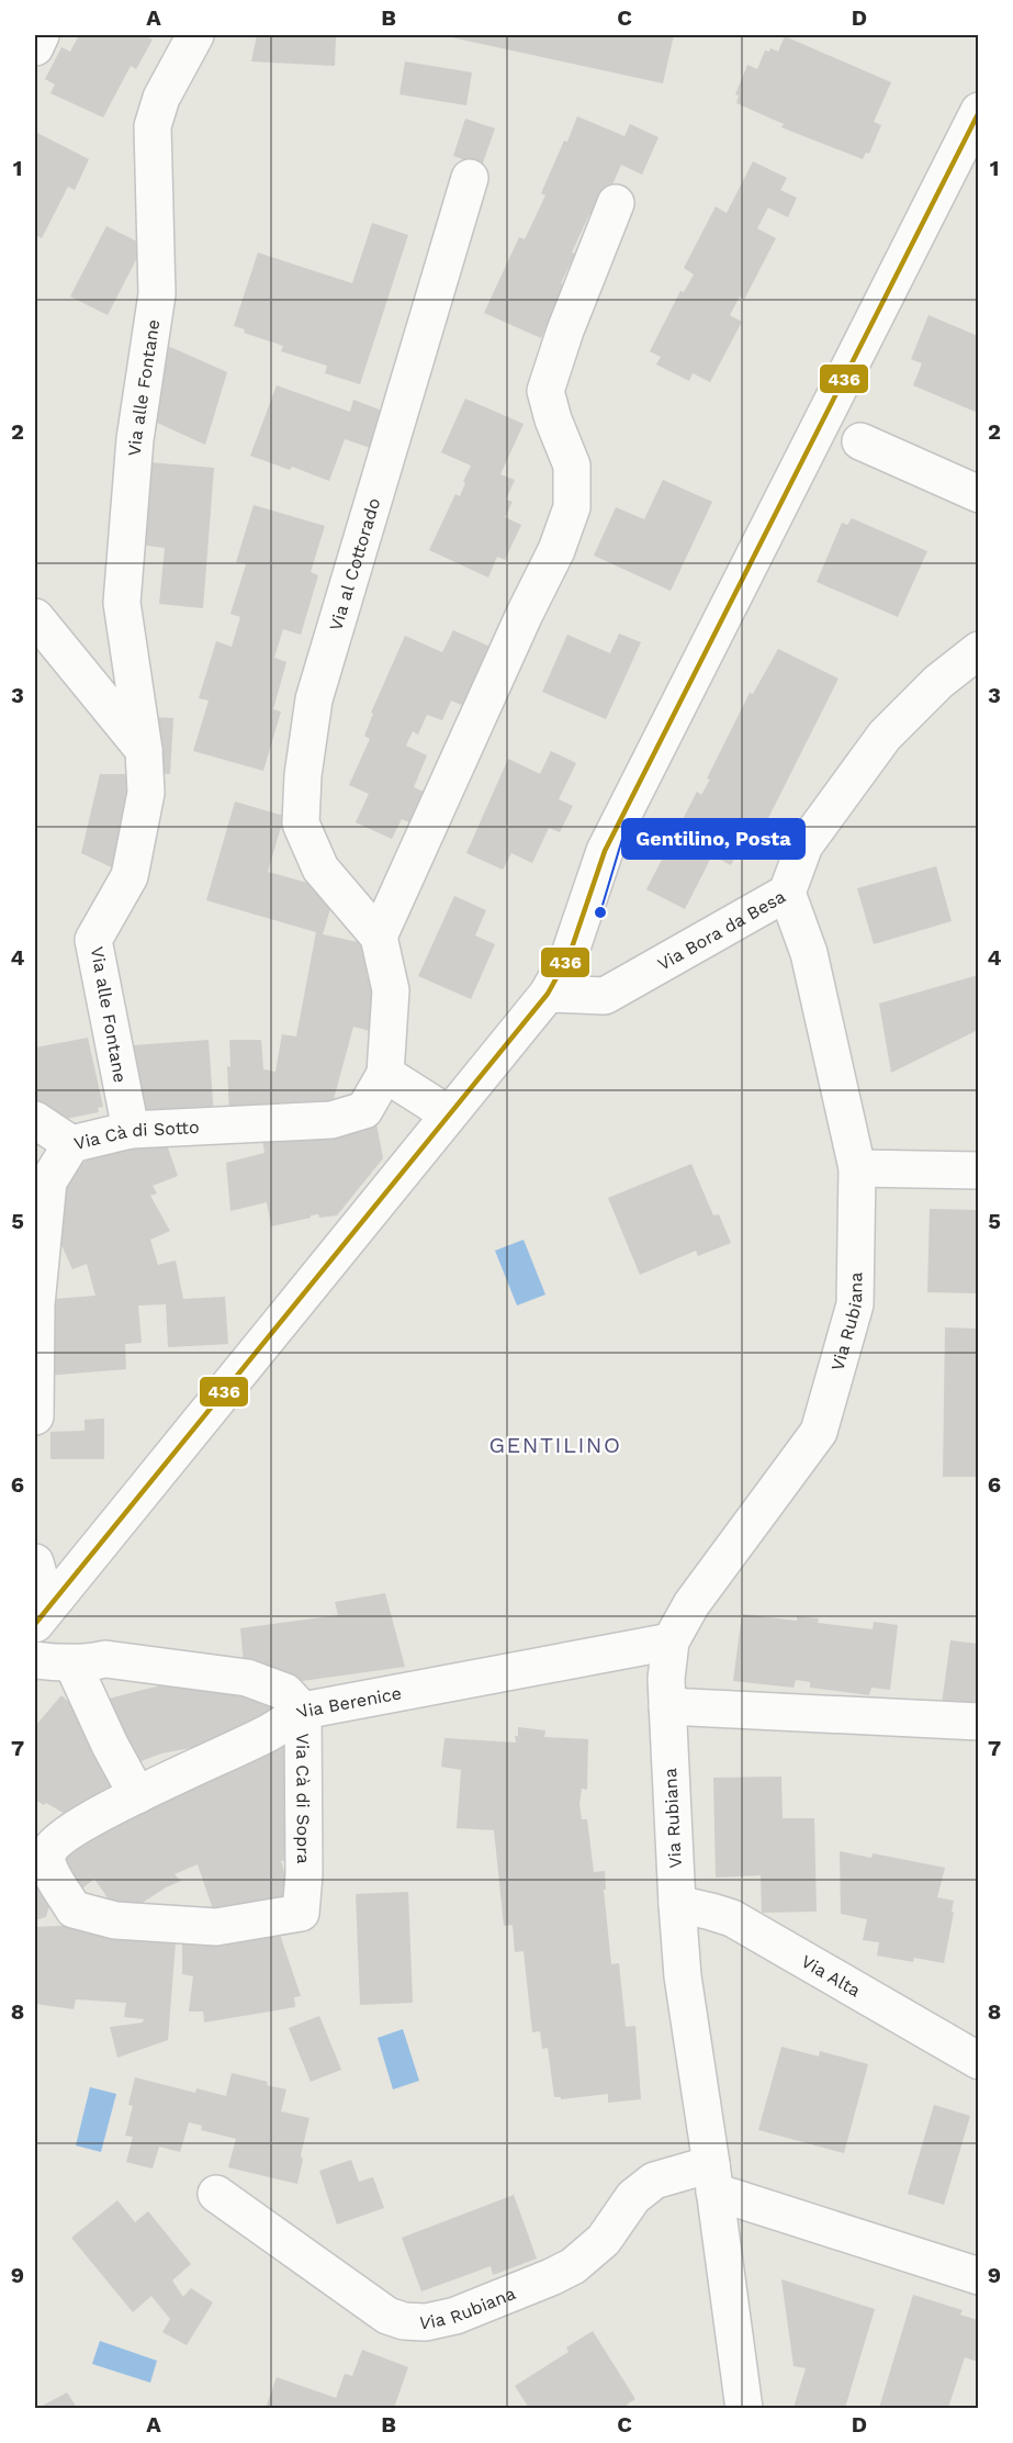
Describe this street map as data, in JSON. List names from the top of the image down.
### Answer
{
  "streets": {
    "street": [
      "Via alle Fontane",
      "Via al Cottorado",
      "Via Bora da Besa",
      "Via Cà di Sotto",
      "Via Rubiana",
      "Via Berenice",
      "Via Cà di Sopra",
      "Via Alta"
    ]
  },
  "crossings": [
    ["Via alle Fontane", "Via Cà di Sotto"],
    ["Via al Cottorado", "Via Cà di Sotto"],
    ["Via Bora da Besa", "Via Rubiana"],
    ["Via Rubiana", "Via Berenice"],
    ["Via Rubiana", "Via Alta"],
    ["Via Berenice", "Via Cà di Sopra"]
  ],
  "districts": ["GENTILINO"],
  "places": ["Gentilino, Posta"],
  "lines": ["transit line 436"],
  "grid": {
    "columns": [
      "A",
      "B",
      "C",
      "D"
    ],
    "rows": [
      "1",
      "2",
      "3",
      "4",
      "5",
      "6",
      "7",
      "8",
      "9"
    ]
  }
}
